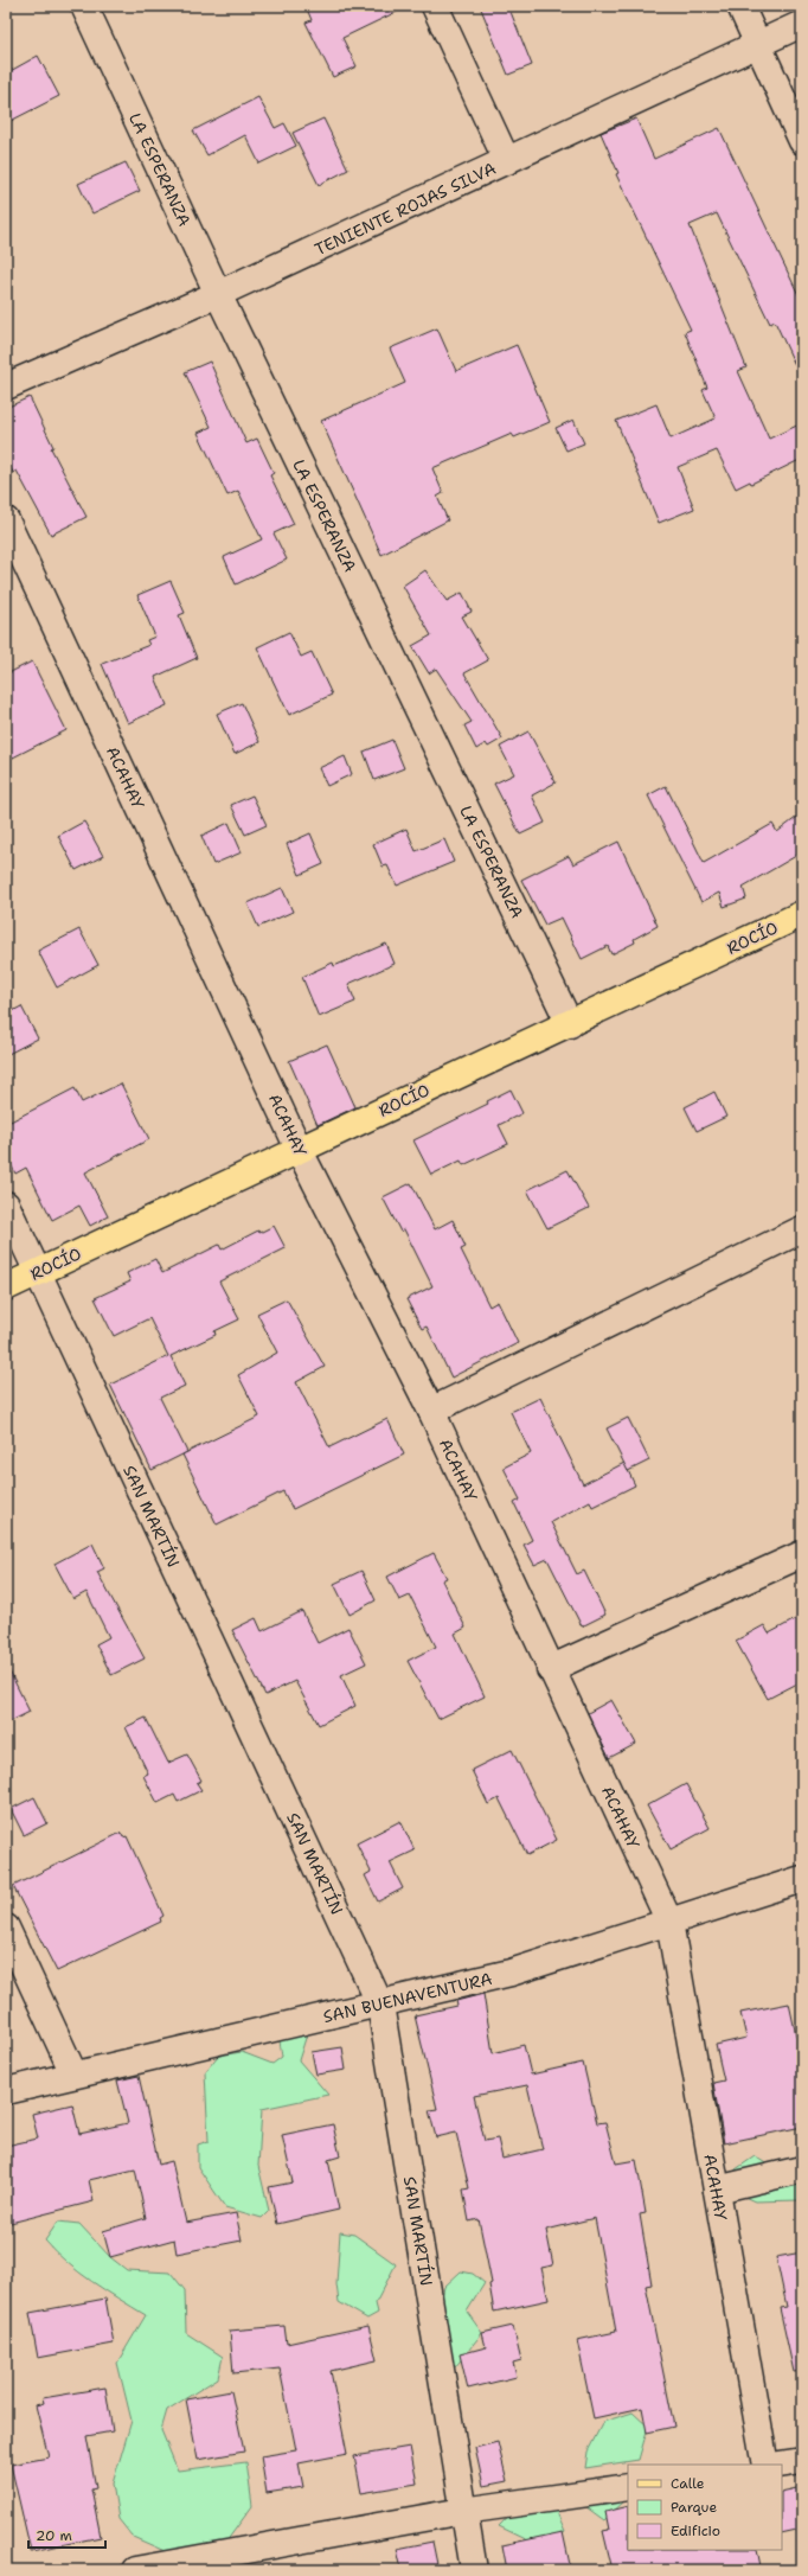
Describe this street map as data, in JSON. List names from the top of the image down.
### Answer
{
  "streets": {
    "main road": ["ROCÍO"],
    "street": [
      "LA ESPERANZA",
      "TENIENTE ROJAS SILVA",
      "ACAHAY",
      "SAN MARTÍN",
      "SAN BUENAVENTURA"
    ]
  },
  "crossings": [
    ["LA ESPERANZA", "TENIENTE ROJAS SILVA"],
    ["LA ESPERANZA", "ROCÍO"],
    ["ACAHAY", "ROCÍO"],
    ["ACAHAY", "SAN BUENAVENTURA"],
    ["ROCÍO", "SAN MARTÍN"],
    ["SAN MARTÍN", "SAN BUENAVENTURA"]
  ],
  "legend": ["Calle", "Parque", "Edificio"],
  "scale_bar": "20 m"
}
